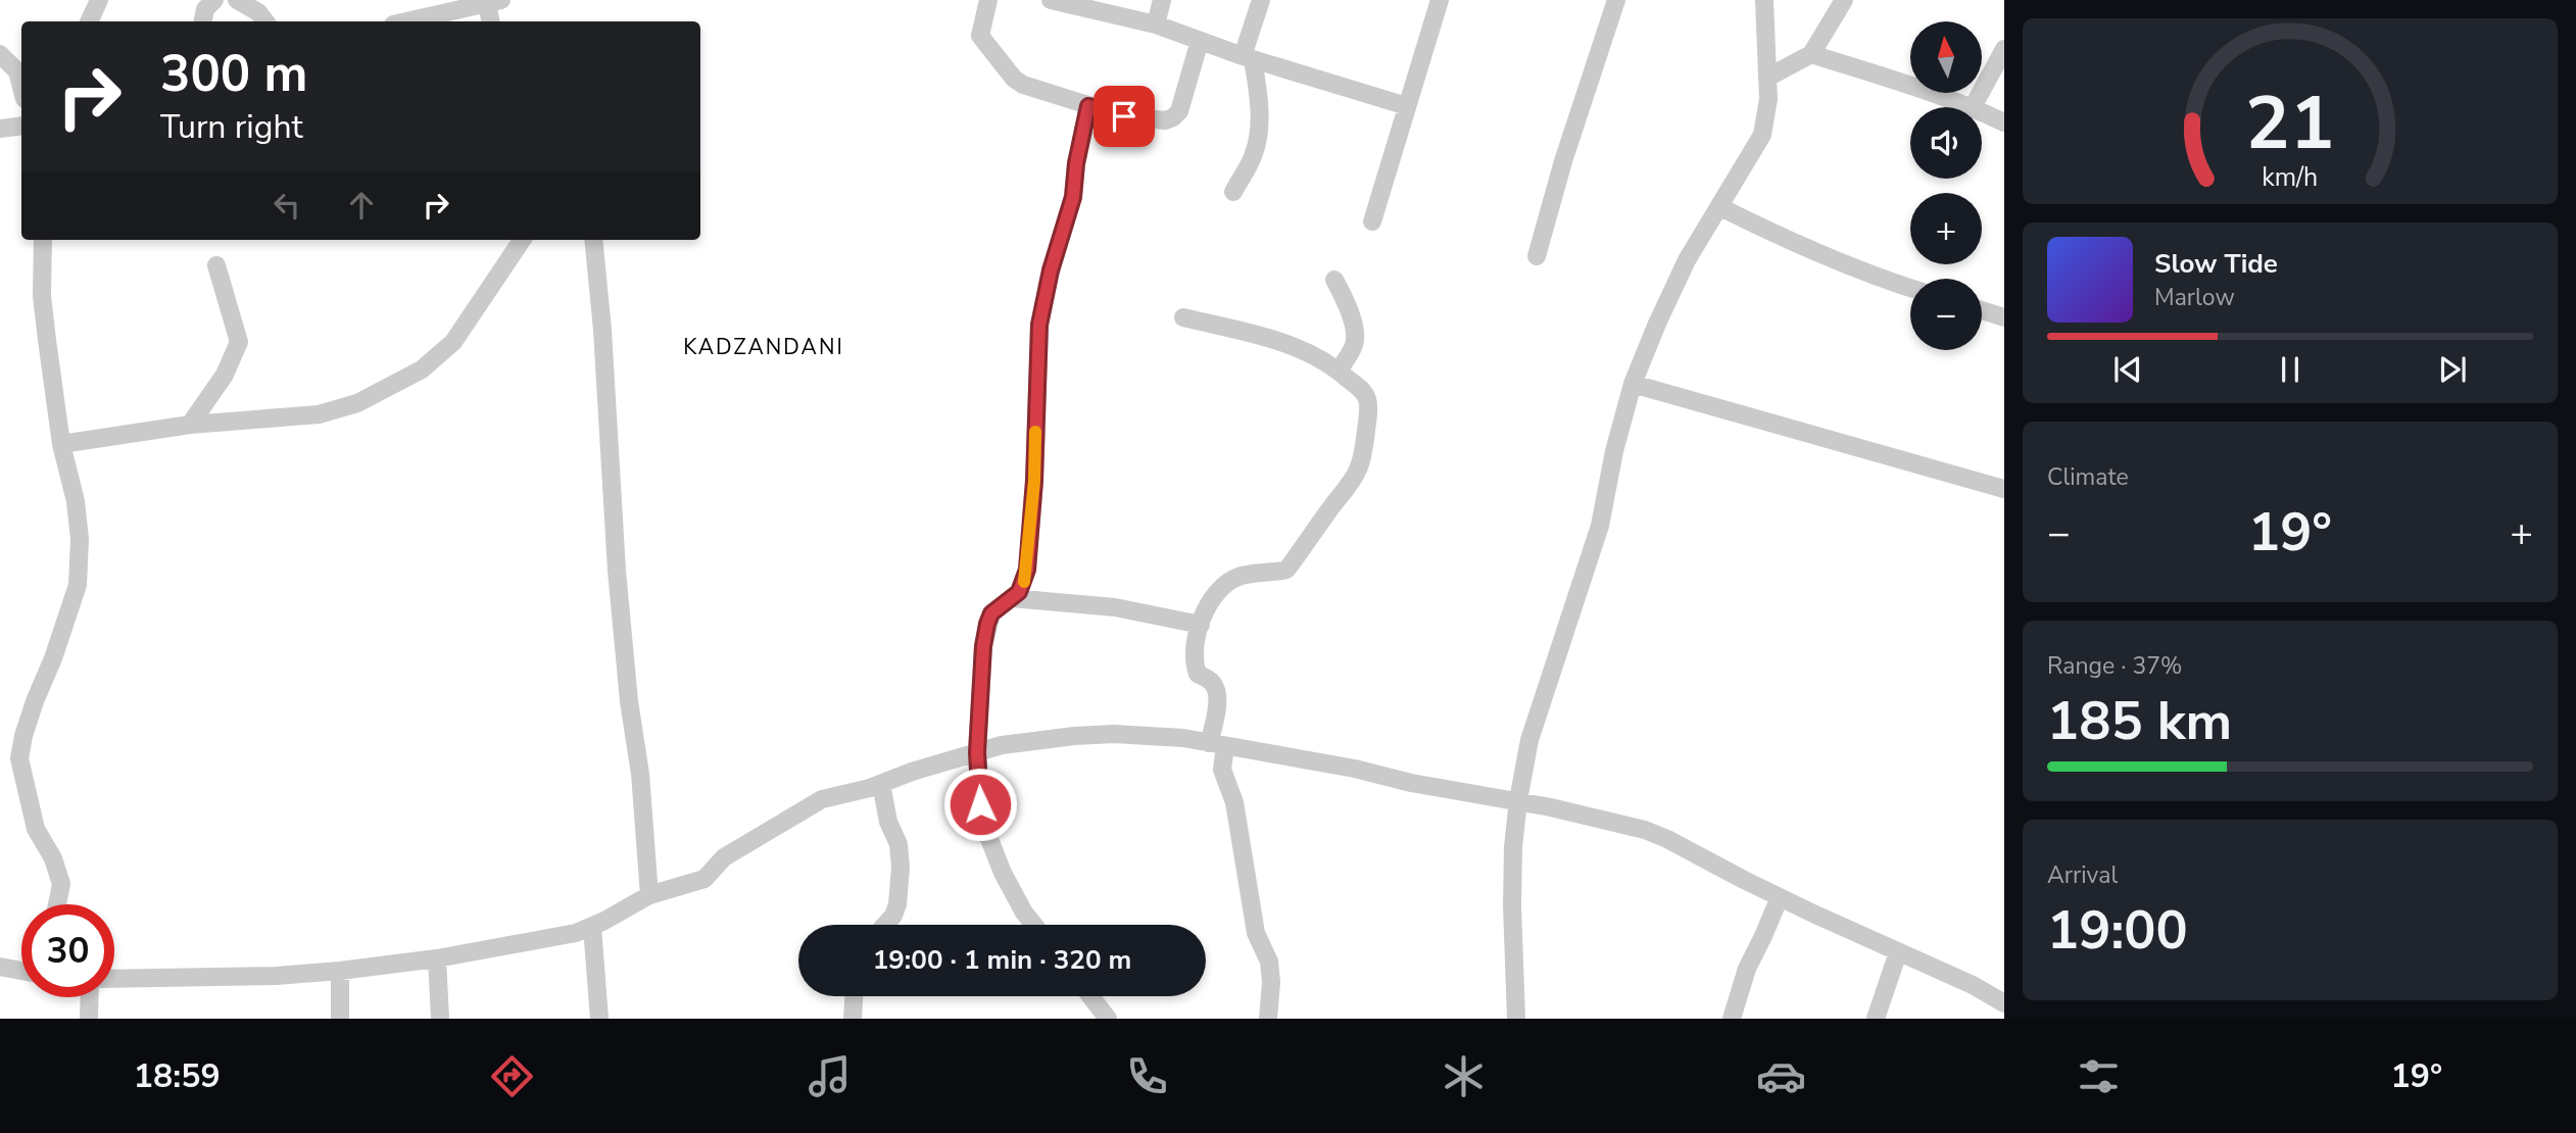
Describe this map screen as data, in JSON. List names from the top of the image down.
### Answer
{
  "districts": ["KADZANDANI"],
  "north": "top",
  "page": {
    "map_buttons": ["+", "−"],
    "turn": ["300 m", "Turn right"],
    "song": ["Slow Tide", "Marlow"],
    "tile": [
      "Climate",
      ["Range · 37%", "185 km"],
      ["Arrival", "19:00"]
    ],
    "heat": ["−", "19°", "+"],
    "limit": "30",
    "trip": "19:00 · 1 min · 320 m",
    "tabs": ["18:59", "19°"],
    "gauge": ["21", "km/h"]
  }
}
